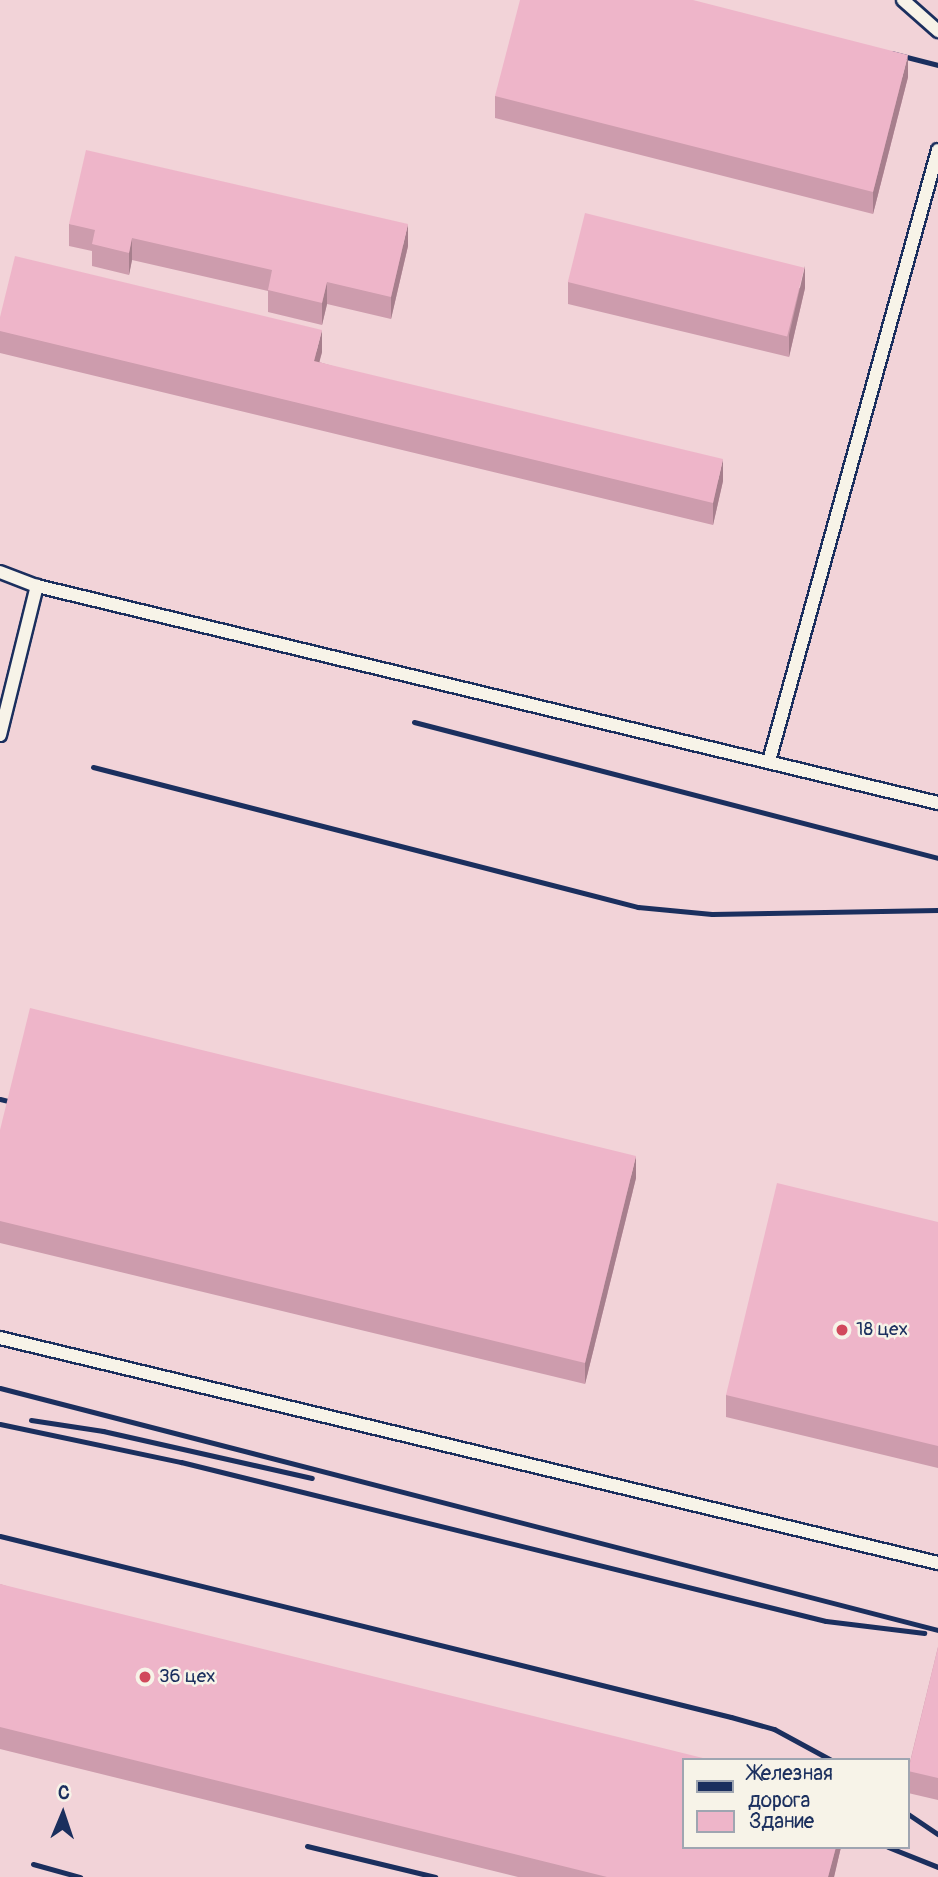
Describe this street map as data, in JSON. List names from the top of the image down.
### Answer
{
  "places": ["18 цех", "36 цех"],
  "legend": ["Железная дорога", "Здание"],
  "north": "top"
}
